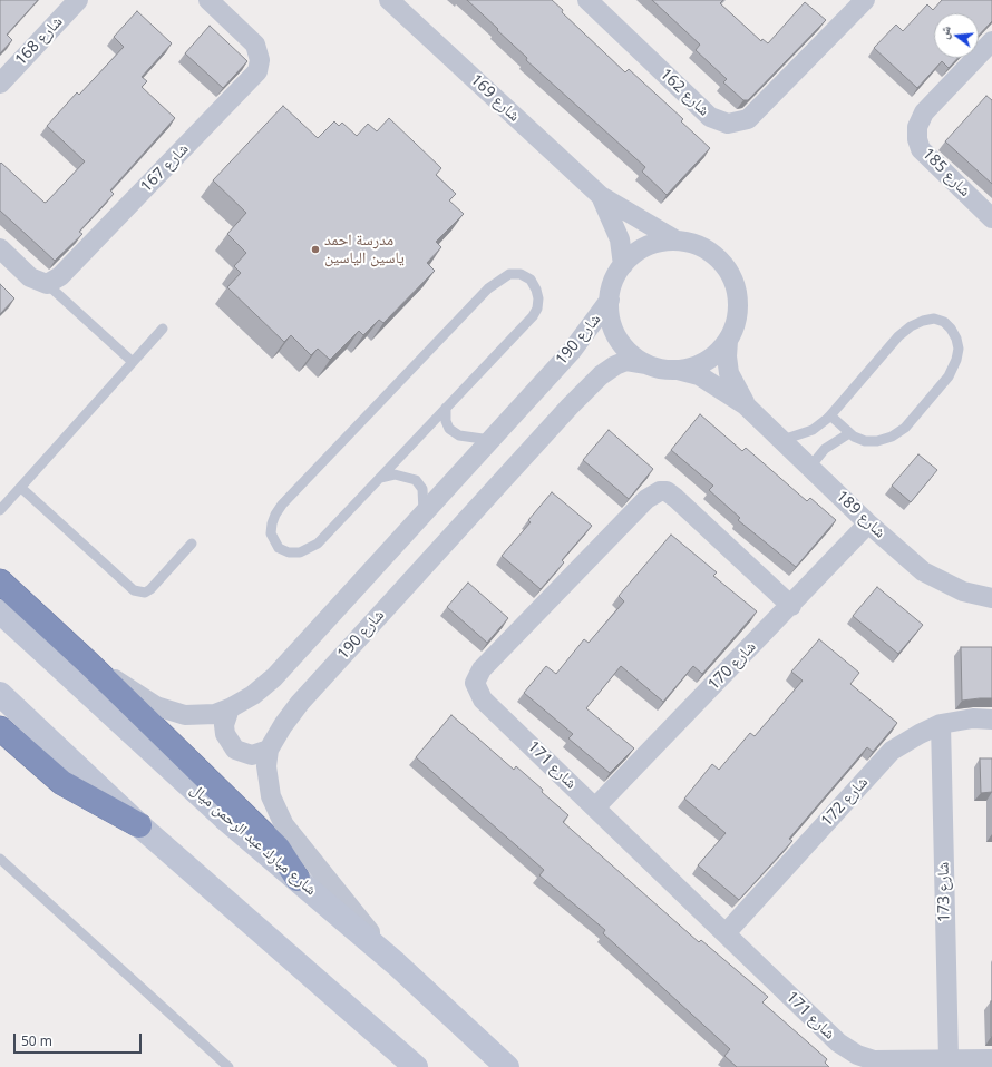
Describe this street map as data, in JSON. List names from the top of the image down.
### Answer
{
  "streets": {
    "main road": ["شارع مبارك عبد الرحمن ميال"],
    "street": [
      "شارع 168",
      "شارع 162",
      "شارع 169",
      "شارع 167",
      "شارع 185",
      "شارع 190",
      "شارع 189",
      "شارع 170",
      "شارع 171",
      "شارع 172",
      "شارع 173"
    ]
  },
  "crossings": [
    ["شارع 169", "شارع 190"],
    ["شارع 169", "شارع 189"],
    ["شارع 190", "شارع 189"],
    ["شارع 190", "شارع مبارك عبد الرحمن ميال"],
    ["شارع 189", "شارع 170"],
    ["شارع 170", "شارع 171"],
    ["شارع 171", "شارع 172"],
    ["شارع 171", "شارع 173"],
    ["شارع 172", "شارع 173"]
  ],
  "places": ["مدرسة احمد ياسين الياسين"],
  "scale_bar": "50 m",
  "north": "left"
}
